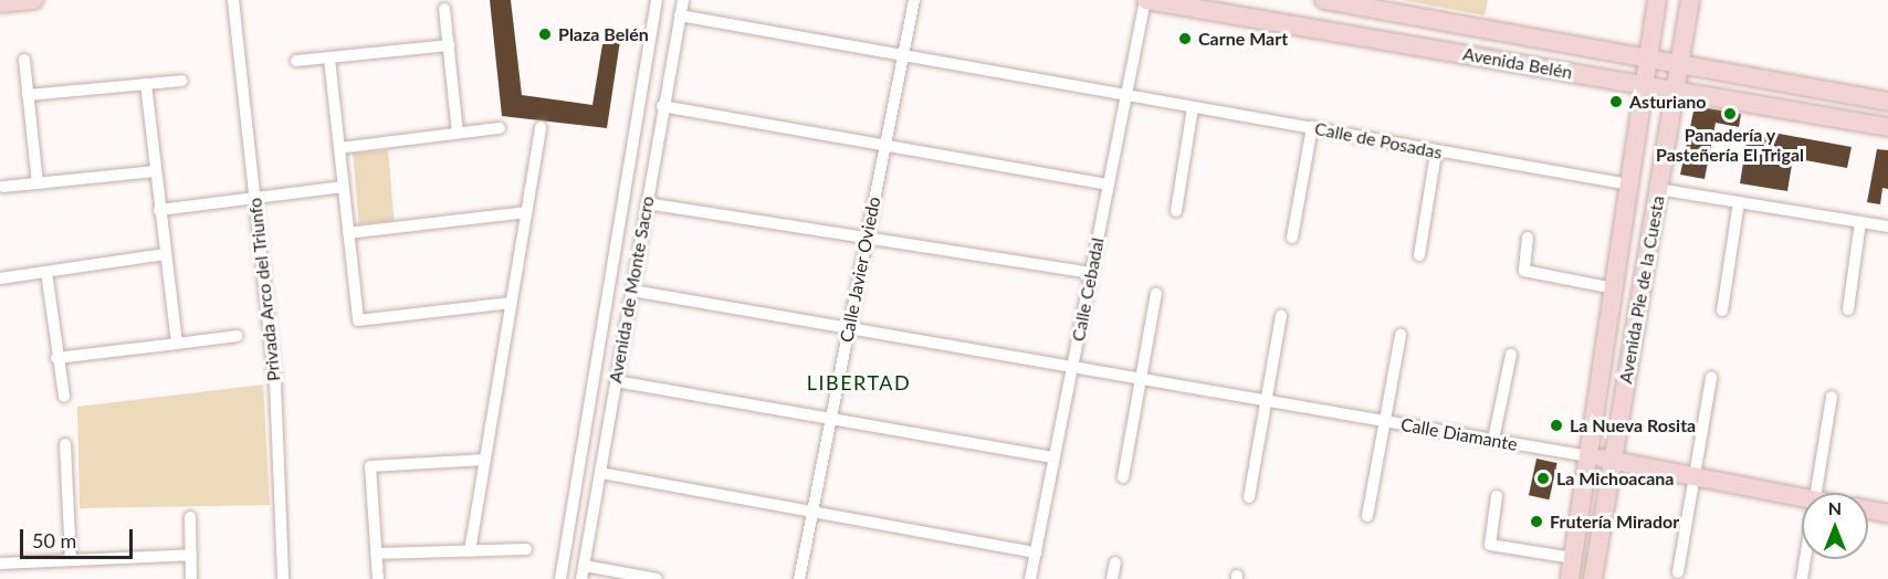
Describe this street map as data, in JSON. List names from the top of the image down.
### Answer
{
  "streets": {
    "main road": ["Avenida Belén", "Avenida Pie de la Cuesta", "Calle Diamante"],
    "street": [
      "Calle de Posadas",
      "Calle Javier Oviedo",
      "Privada Arco del Triunfo",
      "Avenida de Monte Sacro",
      "Calle Cebadal"
    ]
  },
  "crossings": [
    ["Avenida Belén", "Calle Cebadal"],
    ["Avenida Belén", "Avenida Pie de la Cuesta"],
    ["Calle de Posadas", "Calle Javier Oviedo"],
    ["Calle de Posadas", "Avenida de Monte Sacro"],
    ["Calle de Posadas", "Calle Cebadal"],
    ["Calle de Posadas", "Avenida Pie de la Cuesta"],
    ["Calle Javier Oviedo", "Calle Diamante"],
    ["Avenida de Monte Sacro", "Calle Diamante"],
    ["Calle Cebadal", "Calle Diamante"],
    ["Avenida Pie de la Cuesta", "Calle Diamante"]
  ],
  "districts": ["LIBERTAD"],
  "places": [
    "Plaza Belén",
    "Carne Mart",
    "Asturiano",
    "Panadería y Pasteñería El Trigal",
    "La Nueva Rosita",
    "La Michoacana",
    "Frutería Mirador"
  ],
  "scale_bar": "50 m",
  "north": "top"
}
